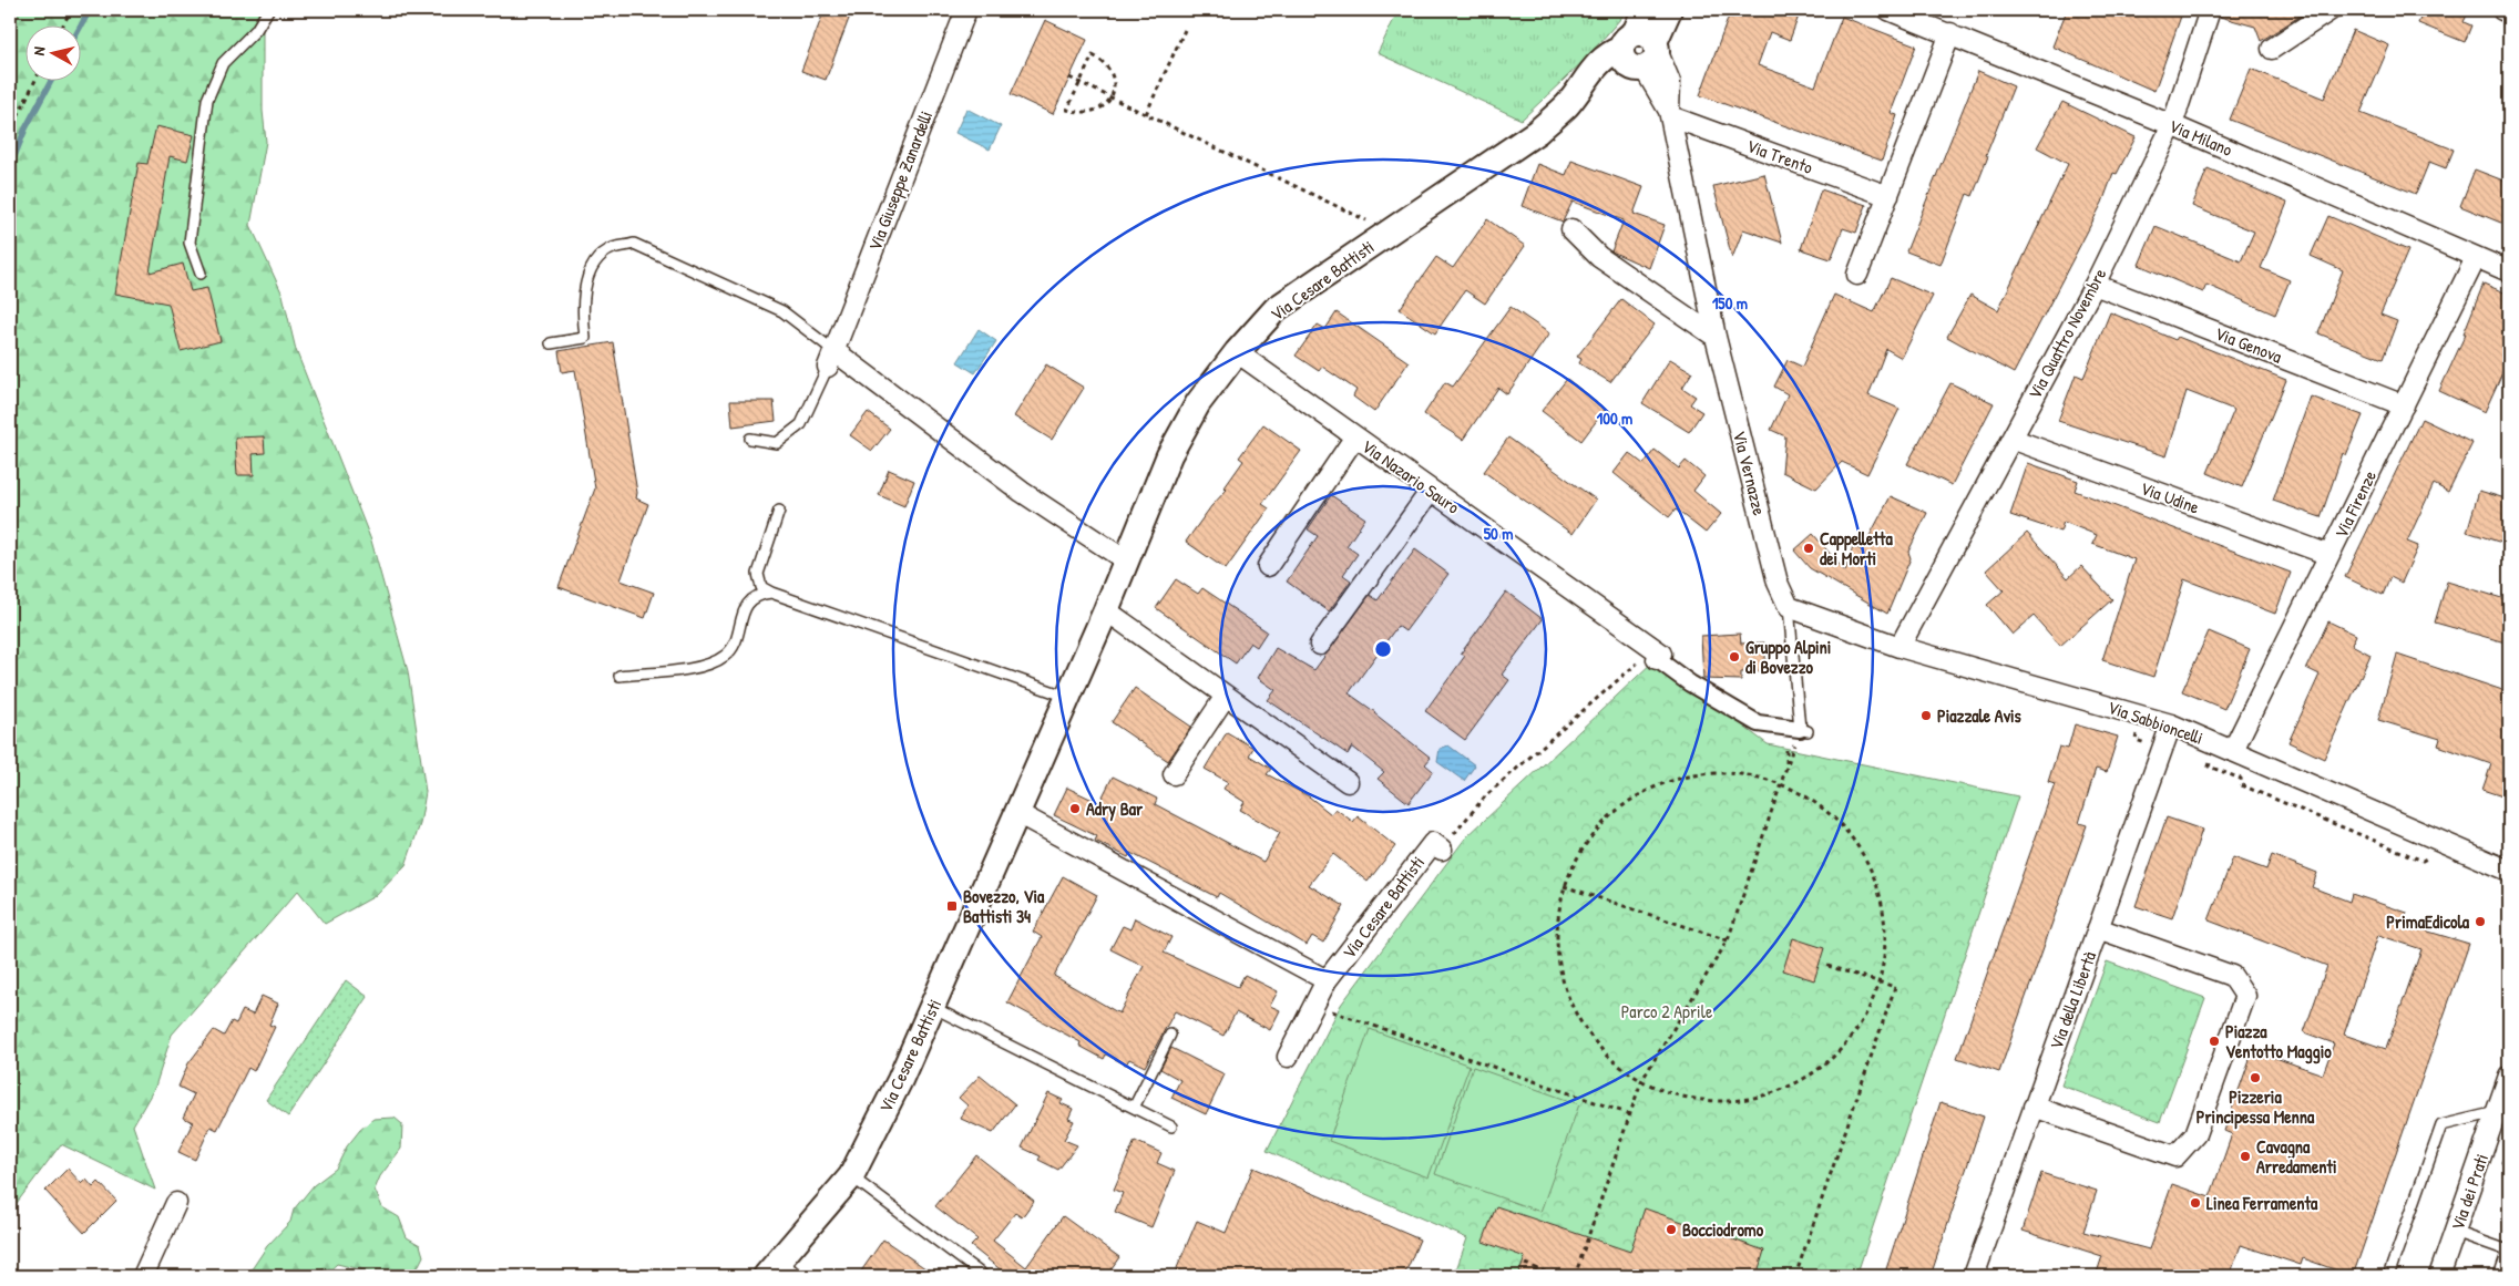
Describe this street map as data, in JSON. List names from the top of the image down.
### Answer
{
  "streets": {
    "street": [
      "Via Milano",
      "Via Trento",
      "Via Giuseppe Zanardelli",
      "Via Cesare Battisti",
      "Via Quattro Novembre",
      "Via Genova",
      "Via Vernazze",
      "Via Nazario Sauro",
      "Via Udine",
      "Via Firenze",
      "Via Sabbioncelli",
      "Via della Libertà",
      "Via dei Prati"
    ]
  },
  "crossings": [
    ["Via Milano", "Via Quattro Novembre"],
    ["Via Milano", "Via Firenze"],
    ["Via Trento", "Via Vernazze"],
    ["Via Cesare Battisti", "Via Vernazze"],
    ["Via Cesare Battisti", "Via Nazario Sauro"],
    ["Via Quattro Novembre", "Via Genova"],
    ["Via Quattro Novembre", "Via Udine"],
    ["Via Quattro Novembre", "Via Sabbioncelli"],
    ["Via Genova", "Via Firenze"],
    ["Via Vernazze", "Via Sabbioncelli"],
    ["Via Udine", "Via Firenze"],
    ["Via Firenze", "Via Sabbioncelli"],
    ["Via Sabbioncelli", "Via della Libertà"]
  ],
  "parks": ["Parco 2 Aprile"],
  "places": {
    "other": [
      "Cappelletta dei Morti",
      "Gruppo Alpini di Bovezzo",
      "Piazzale Avis",
      "Adry Bar",
      "PrimaEdicola",
      "Piazza Ventotto Maggio",
      "Pizzeria Principessa Menna",
      "Cavagna Arredamenti",
      "Linea Ferramenta",
      "Bocciodromo"
    ],
    "transit": ["Bovezzo, Via Battisti 34"]
  },
  "north": "left",
  "rings": ["150 m", "100 m", "50 m"]
}
